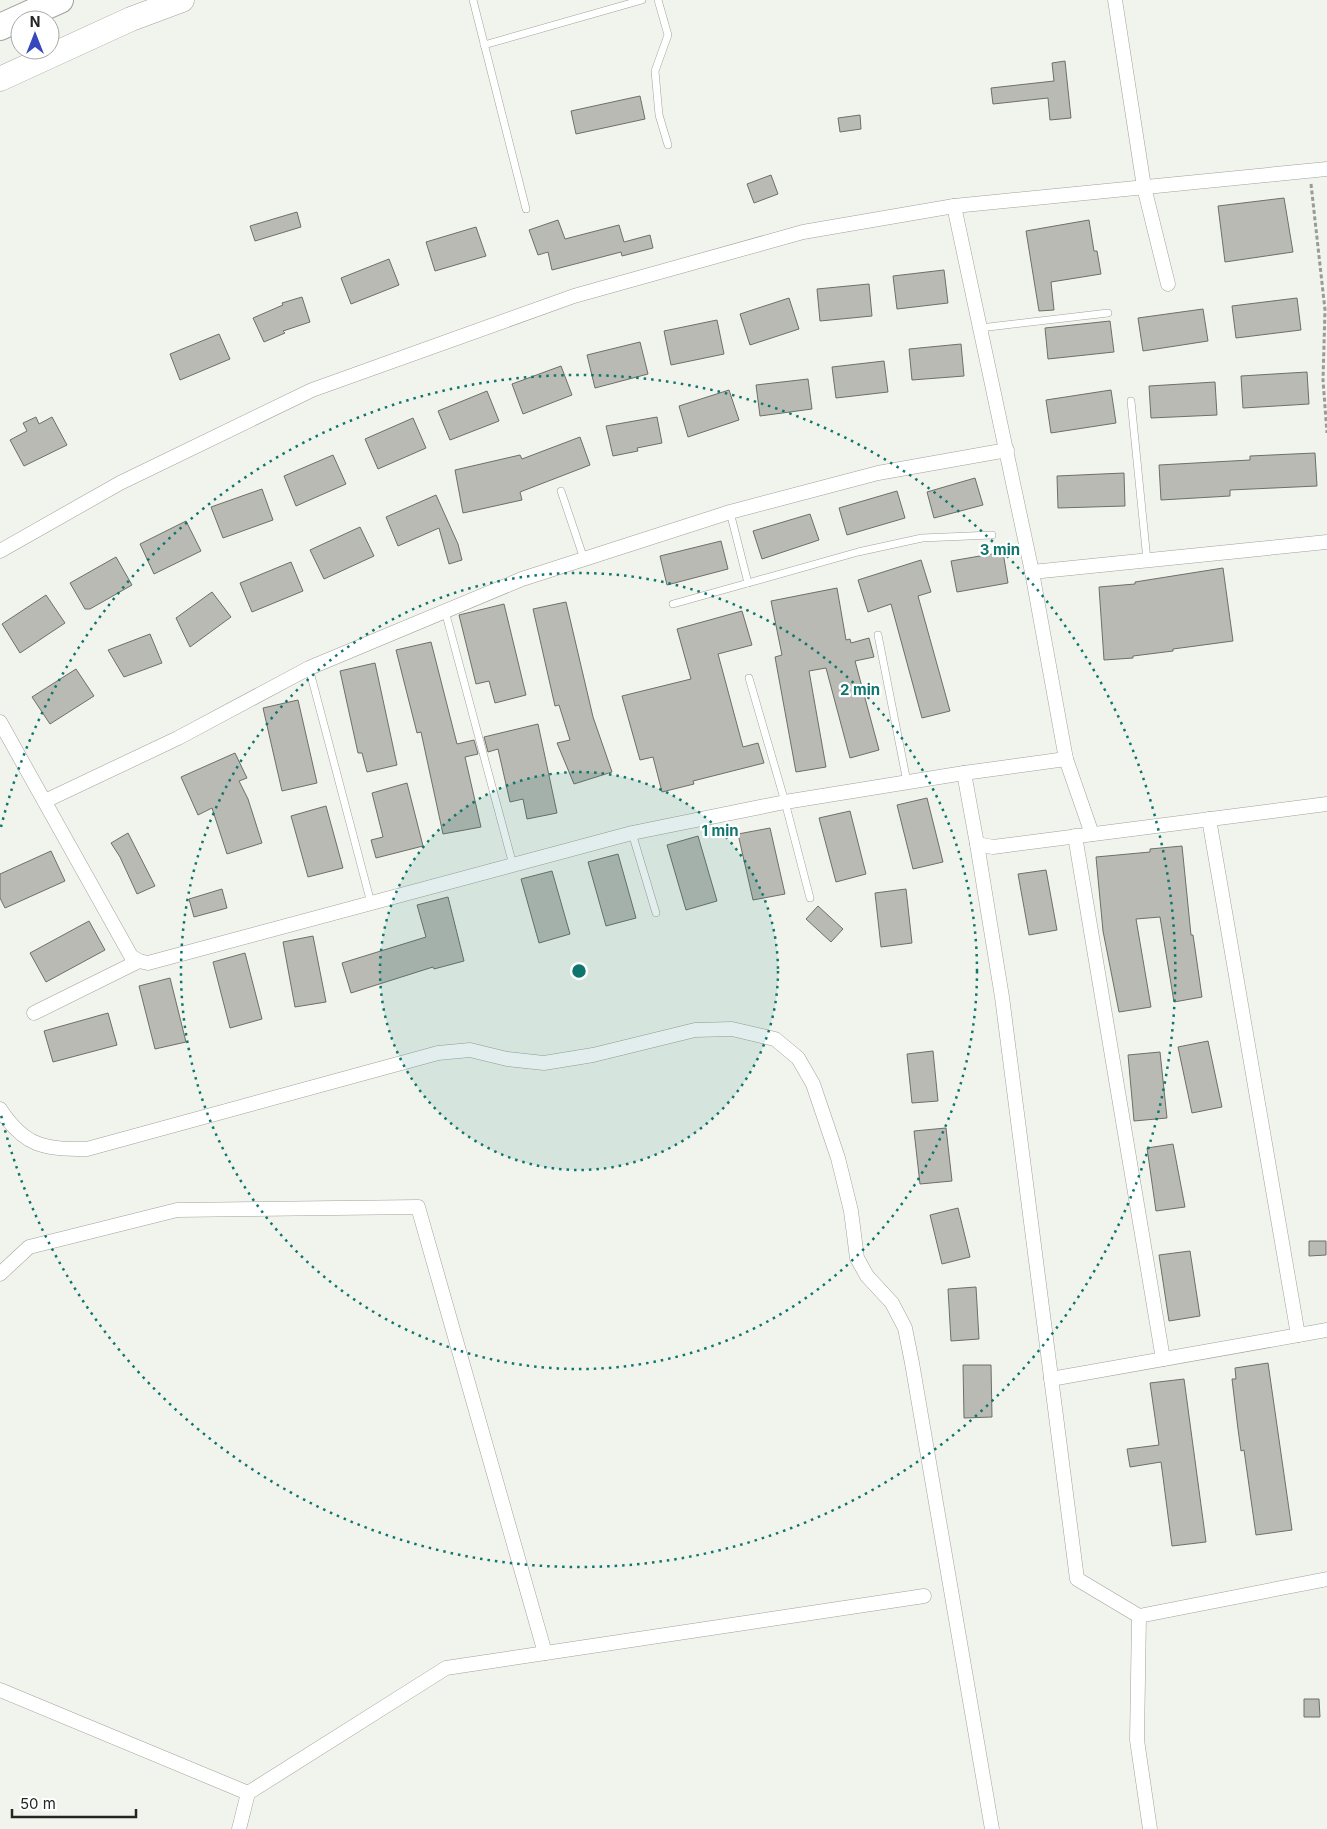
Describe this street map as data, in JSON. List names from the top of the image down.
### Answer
{
  "scale_bar": "50 m",
  "north": "top",
  "rings": ["3 min", "2 min", "1 min"]
}
